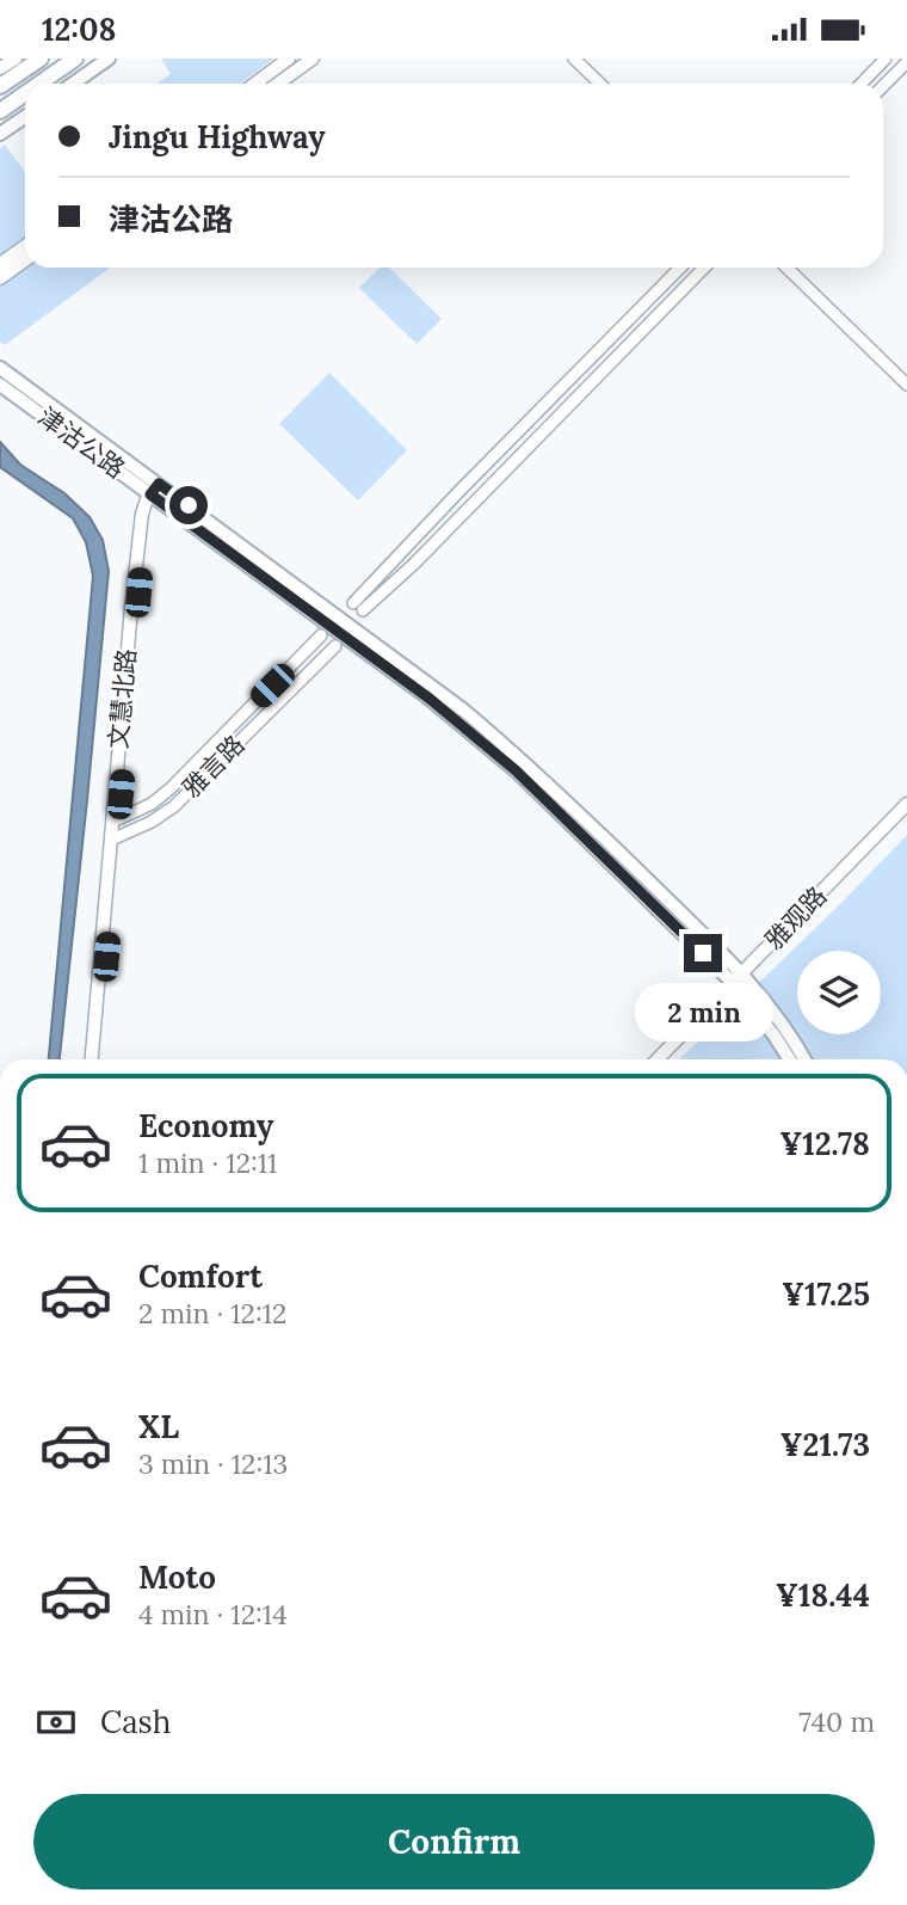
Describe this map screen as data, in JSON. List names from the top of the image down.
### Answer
{
  "streets": {
    "main road": ["津沽公路", "文慧北路", "雅观路"],
    "street": ["雅言路"]
  },
  "crossings": [
    ["津沽公路", "文慧北路"],
    ["文慧北路", "雅言路"]
  ],
  "page": {
    "status": "12:08",
    "banner": ["Jingu Highway", "津沽公路"],
    "bubble": "2 min",
    "list": [
      {
        "name": "Economy",
        "note": "1 min · 12:11",
        "value": "¥12.78"
      },
      {
        "name": "Comfort",
        "note": "2 min · 12:12",
        "value": "¥17.25"
      },
      {
        "name": "XL",
        "note": "3 min · 12:13",
        "value": "¥21.73"
      },
      {
        "name": "Moto",
        "note": "4 min · 12:14",
        "value": "¥18.44"
      }
    ],
    "pay": ["Cash", "740 m"],
    "buttons": "Confirm"
  }
}
